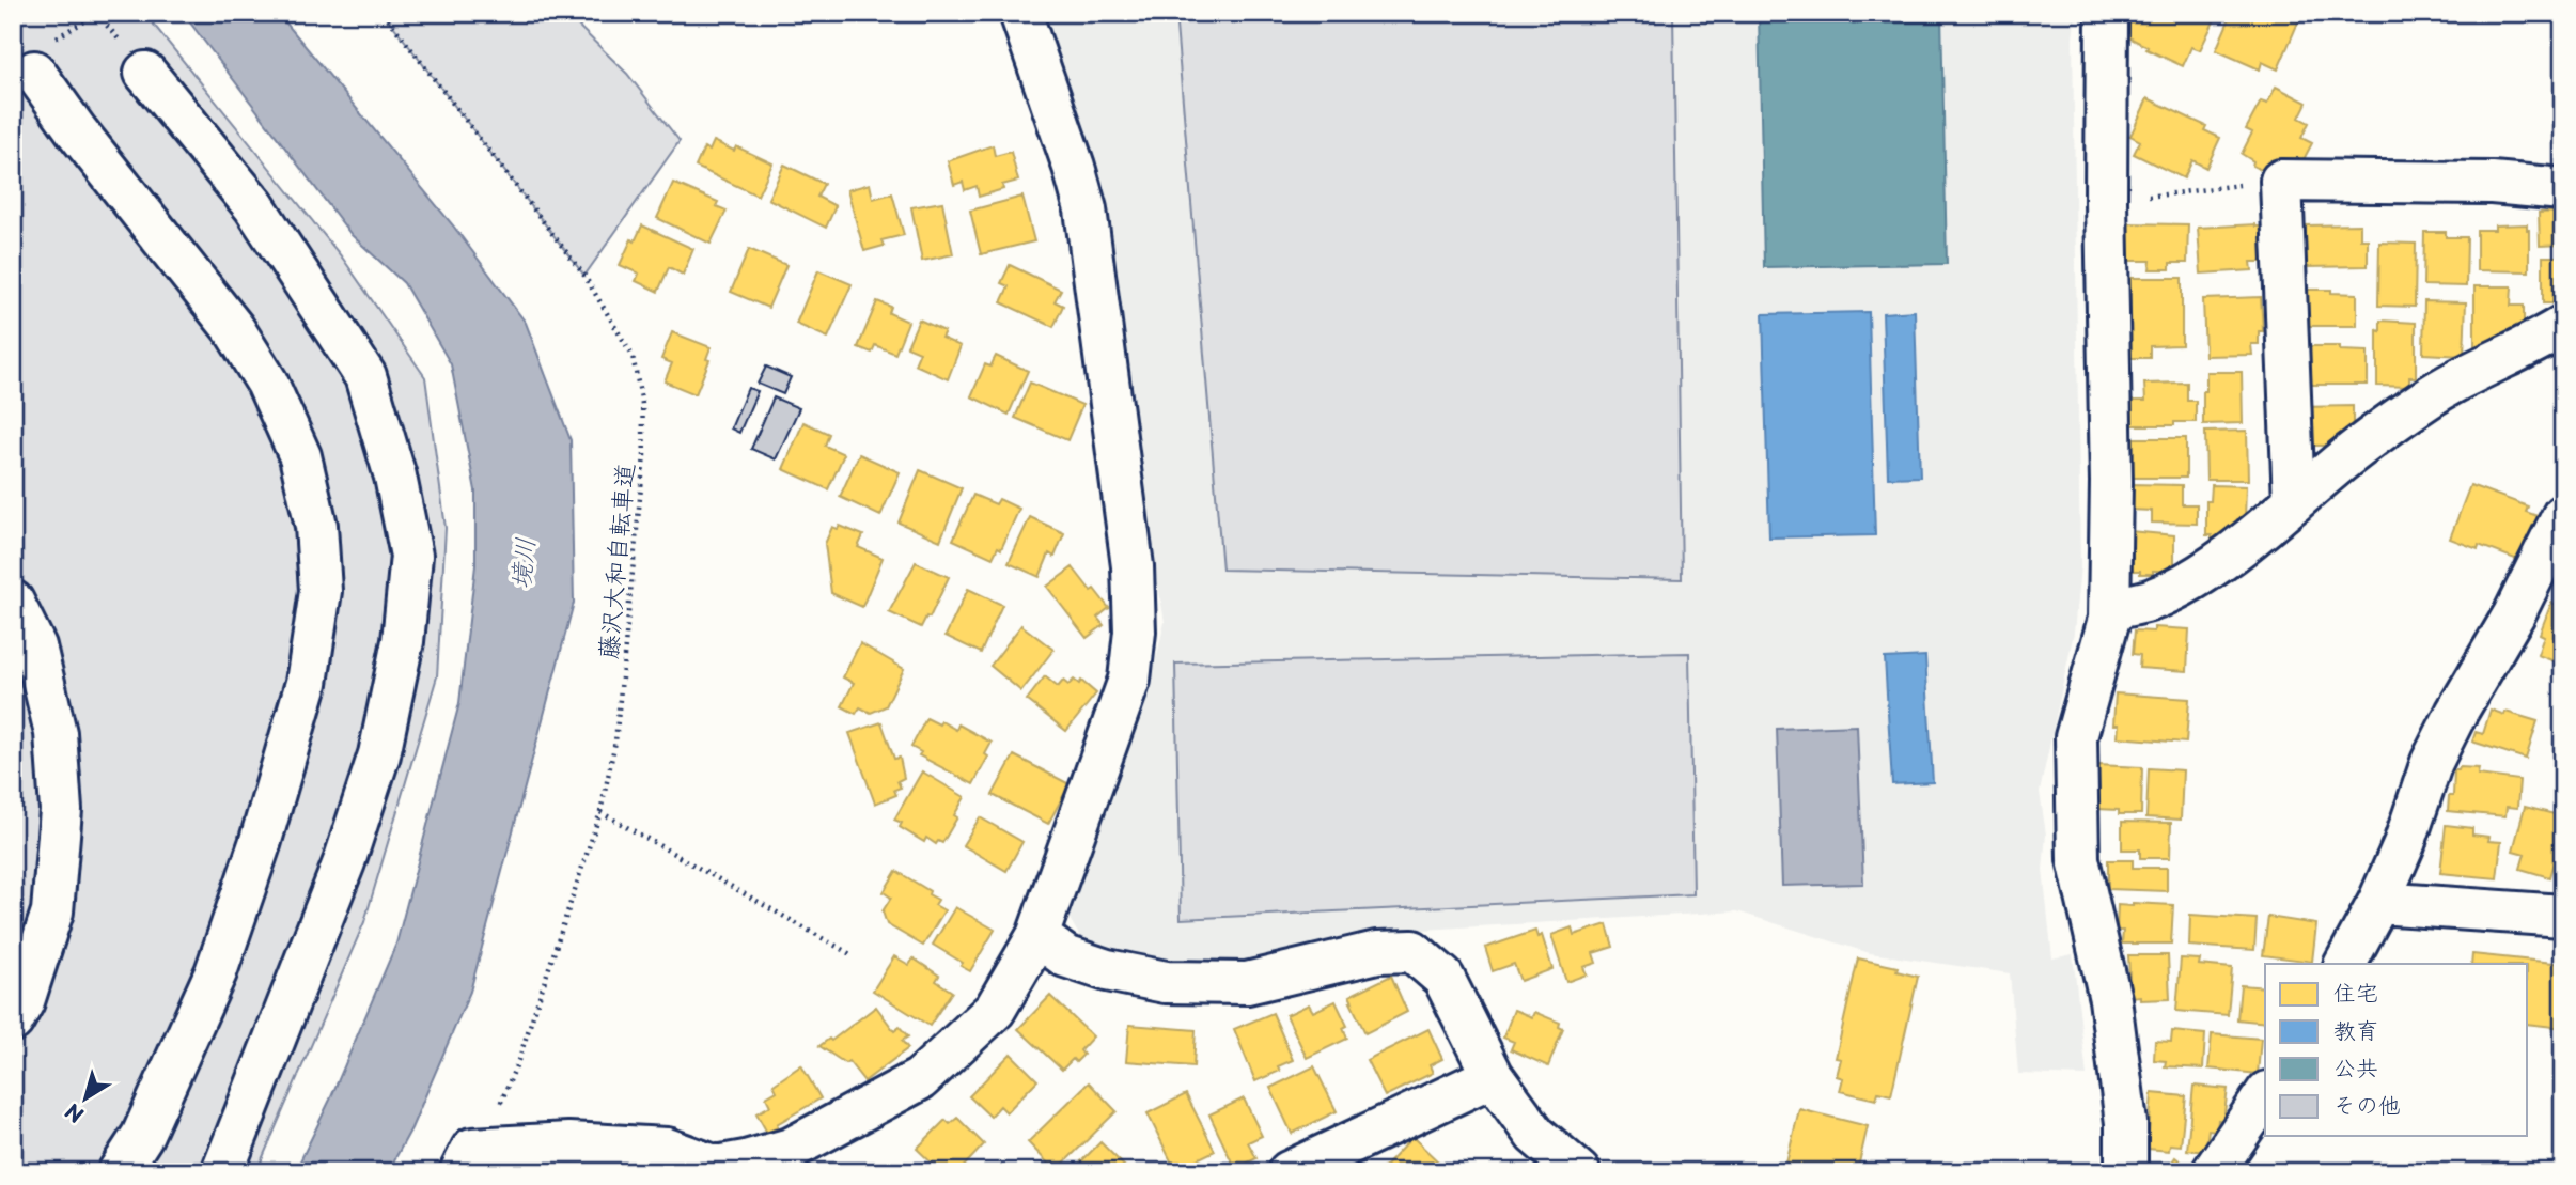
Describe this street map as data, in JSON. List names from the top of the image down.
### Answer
{
  "streets": {
    "path": ["藤沢大和自転車道"]
  },
  "water": ["境川"],
  "legend": [
    "住宅",
    "教育",
    "公共",
    "その他"
  ],
  "north": "bottom left"
}
